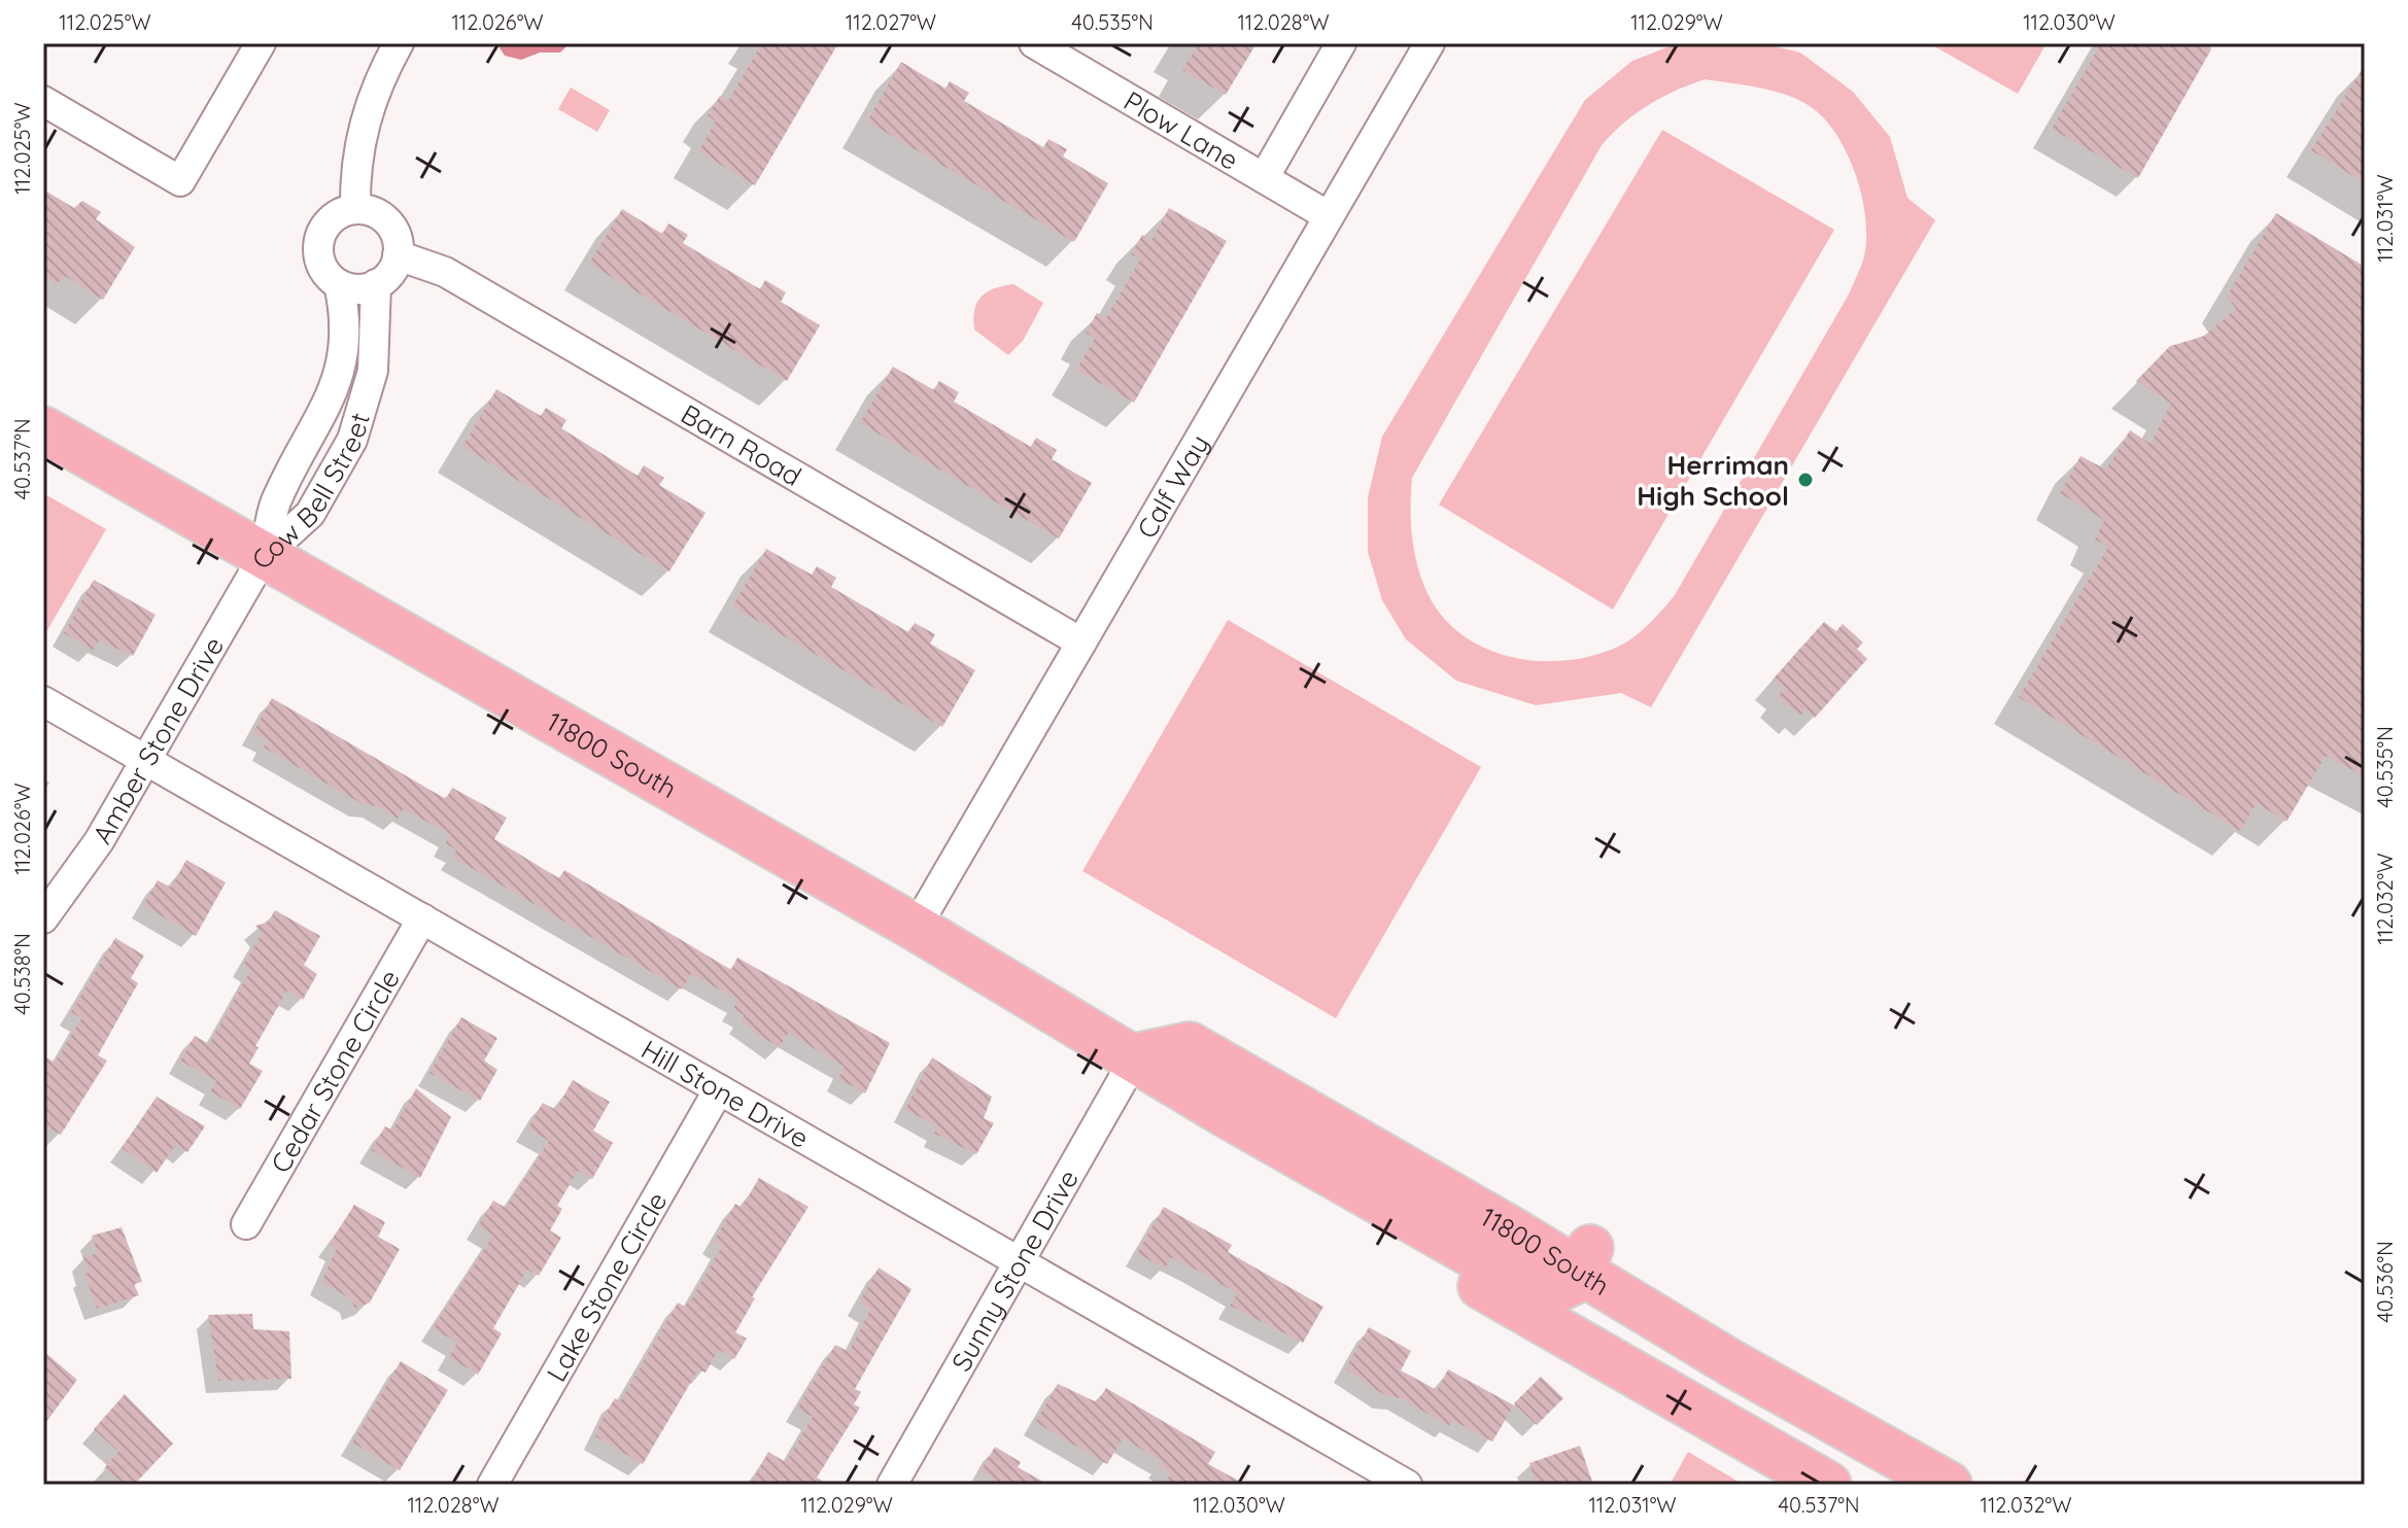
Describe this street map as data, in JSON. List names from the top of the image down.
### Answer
{
  "streets": {
    "main road": ["11800 South"],
    "street": [
      "Plow Lane",
      "Barn Road",
      "Cow Bell Street",
      "Calf Way",
      "Amber Stone Drive",
      "Cedar Stone Circle",
      "Hill Stone Drive",
      "Sunny Stone Drive",
      "Lake Stone Circle"
    ]
  },
  "crossings": [
    ["Plow Lane", "Calf Way"],
    ["Barn Road", "Cow Bell Street"],
    ["Barn Road", "Calf Way"],
    ["Cow Bell Street", "Amber Stone Drive"],
    ["Cow Bell Street", "11800 South"],
    ["Calf Way", "11800 South"],
    ["Amber Stone Drive", "11800 South"],
    ["Amber Stone Drive", "Hill Stone Drive"],
    ["11800 South", "Sunny Stone Drive"],
    ["Cedar Stone Circle", "Hill Stone Drive"],
    ["Hill Stone Drive", "Sunny Stone Drive"],
    ["Hill Stone Drive", "Lake Stone Circle"]
  ],
  "places": ["Herriman High School"],
  "coordinates": [
    "112.025°W",
    "112.026°W",
    "112.027°W",
    "40.535°N",
    "112.028°W",
    "112.029°W",
    "112.030°W",
    "112.031°W",
    "40.537°N",
    "112.032°W",
    "40.538°N",
    "40.536°N"
  ]
}
